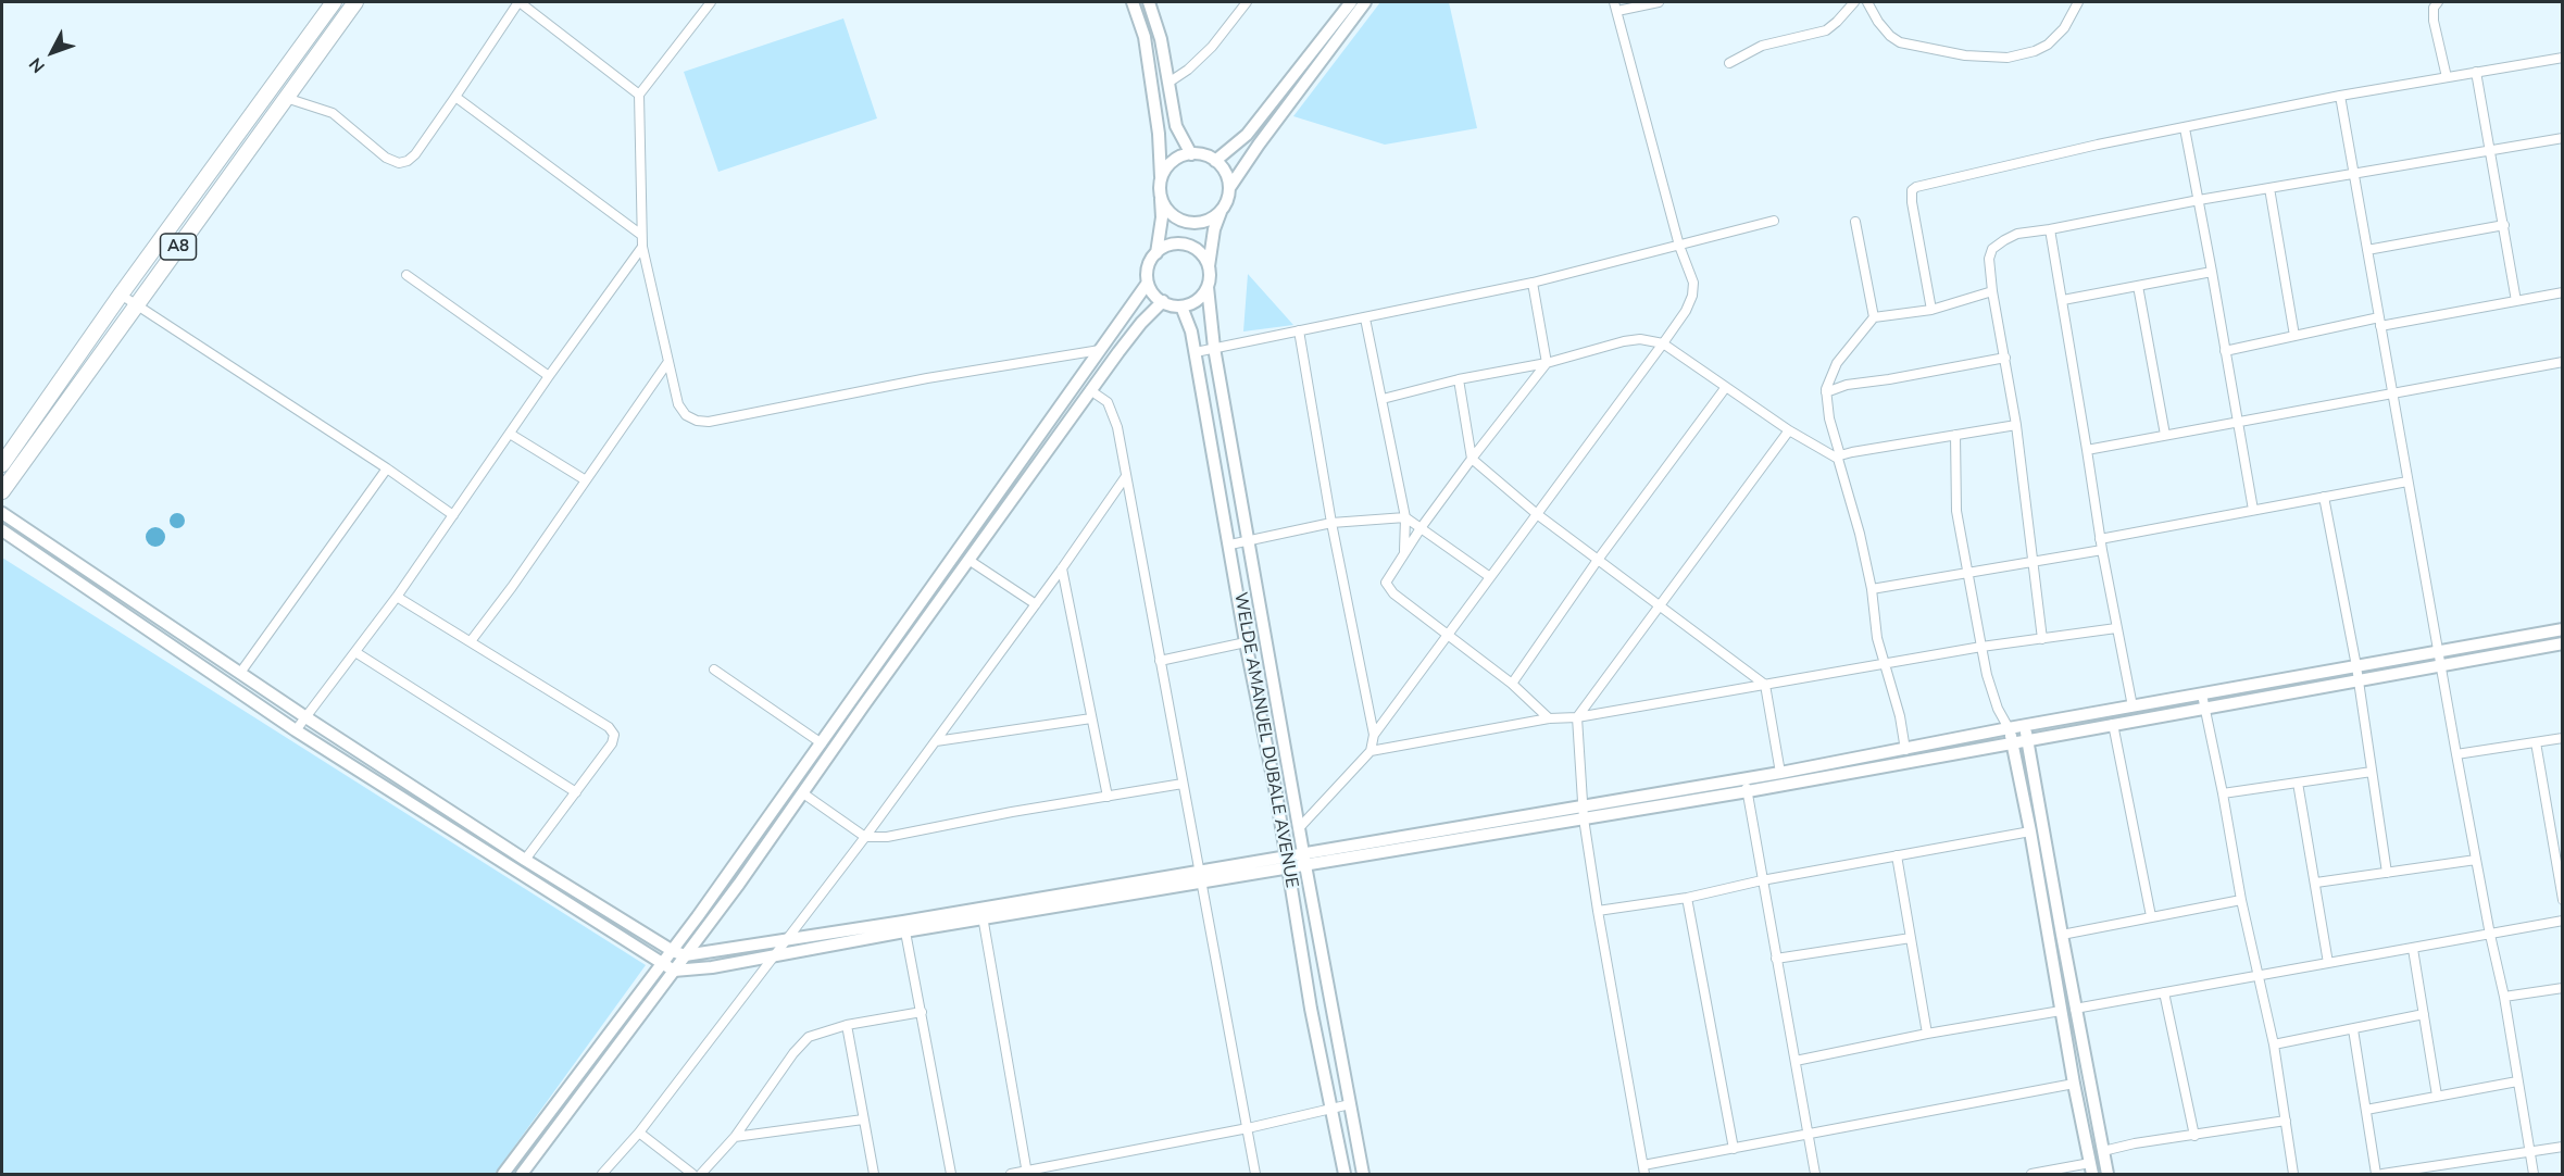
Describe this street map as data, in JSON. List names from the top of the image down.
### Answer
{
  "streets": {
    "highway": ["A8"],
    "street": ["WELDE AMANUEL DUBALE AVENUE"]
  },
  "north": "bottom left"
}
